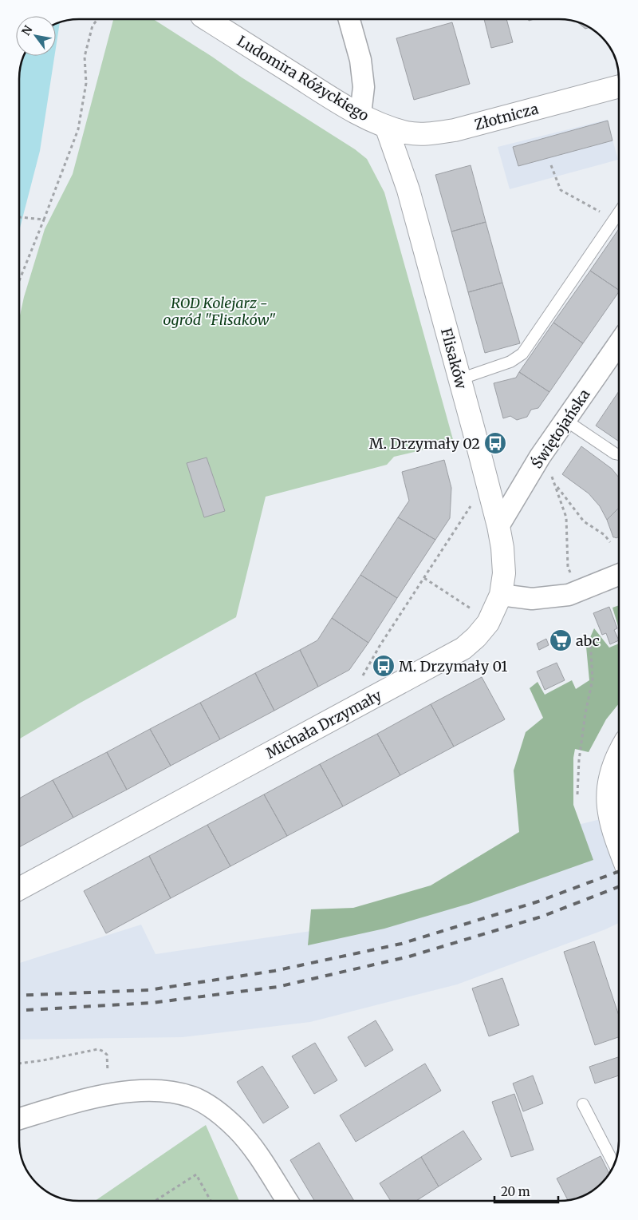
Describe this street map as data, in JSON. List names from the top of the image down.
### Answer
{
  "streets": {
    "street": [
      "Ludomira Różyckiego",
      "Złotnicza",
      "Flisaków",
      "Świętojańska",
      "Michała Drzymały"
    ]
  },
  "crossings": [
    ["Ludomira Różyckiego", "Złotnicza"],
    ["Ludomira Różyckiego", "Flisaków"],
    ["Złotnicza", "Flisaków"],
    ["Flisaków", "Świętojańska"],
    ["Flisaków", "Michała Drzymały"]
  ],
  "parks": ["ROD Kolejarz - ogród \"Flisaków\""],
  "places": {
    "bus stop": ["M. Drzymały 02", "M. Drzymały 01"],
    "supermarket": ["abc"]
  },
  "scale_bar": "20 m",
  "north": "top left"
}
